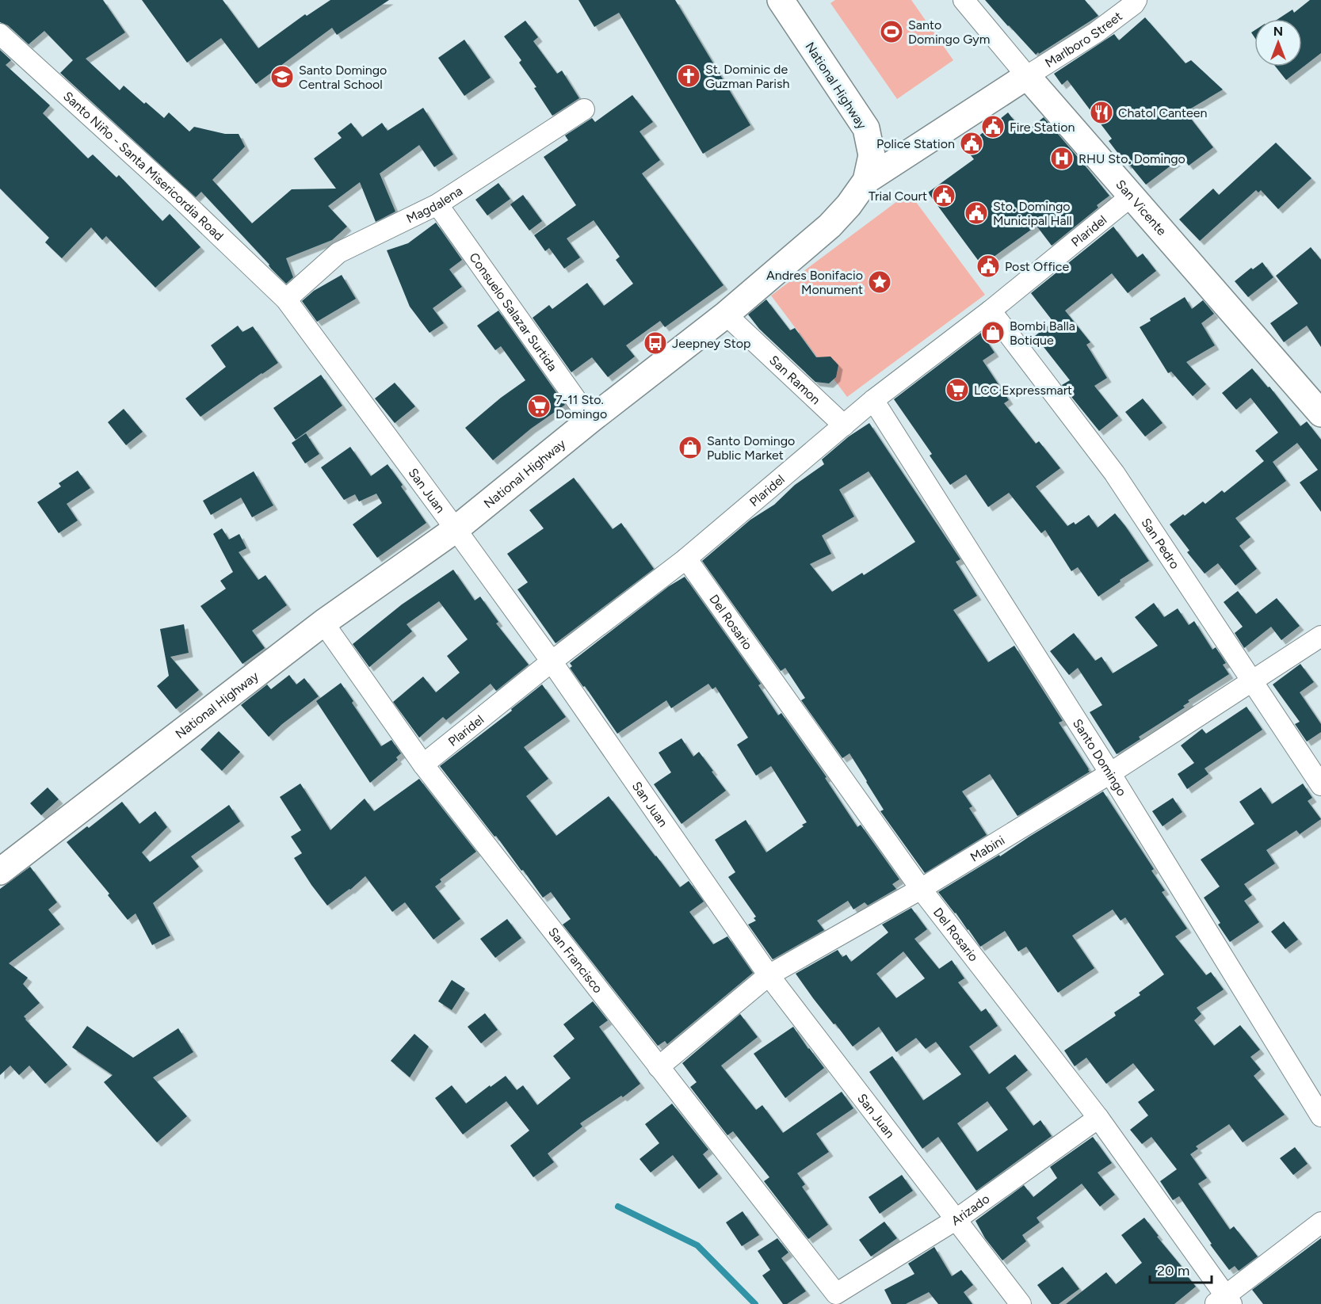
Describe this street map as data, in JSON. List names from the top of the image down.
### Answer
{
  "streets": {
    "main road": ["National Highway", "San Vicente"],
    "street": [
      "Marlboro Street",
      "Santo Niño - Santa Misericordia Road",
      "Magdalena",
      "Plaridel",
      "Consuelo Salazar Surtida",
      "San Ramon",
      "San Juan",
      "San Pedro",
      "Del Rosario",
      "Santo Domingo",
      "Mabini",
      "San Francisco",
      "Arizado"
    ]
  },
  "crossings": [
    ["Marlboro Street", "San Vicente"],
    ["National Highway", "Consuelo Salazar Surtida"],
    ["National Highway", "San Ramon"],
    ["National Highway", "San Juan"],
    ["National Highway", "San Francisco"],
    ["Santo Niño - Santa Misericordia Road", "Magdalena"],
    ["Santo Niño - Santa Misericordia Road", "San Juan"],
    ["Magdalena", "Consuelo Salazar Surtida"],
    ["Magdalena", "San Juan"],
    ["San Vicente", "Plaridel"],
    ["Plaridel", "San Ramon"],
    ["Plaridel", "San Juan"],
    ["Plaridel", "San Pedro"],
    ["Plaridel", "Del Rosario"],
    ["Plaridel", "Santo Domingo"],
    ["Plaridel", "San Francisco"],
    ["San Juan", "Mabini"],
    ["San Juan", "Arizado"],
    ["San Pedro", "Mabini"],
    ["Del Rosario", "Mabini"],
    ["Del Rosario", "Arizado"],
    ["Santo Domingo", "Mabini"],
    ["Mabini", "San Francisco"],
    ["San Francisco", "Arizado"]
  ],
  "places": {
    "sports": ["Santo Domingo Gym"],
    "church": ["St. Dominic de Guzman Parish"],
    "school or university": ["Santo Domingo Central School"],
    "restaurant": ["Chatol Canteen"],
    "public building": [
      "Fire Station",
      "Police Station",
      "Trial Court",
      "Sto. Domingo Municipal Hall",
      "Post Office"
    ],
    "hospital": ["RHU Sto. Domingo"],
    "place": ["Andres Bonifacio Monument"],
    "shop": ["Bombi Balla Botique", "Santo Domingo Public Market"],
    "bus stop": ["Jeepney Stop"],
    "supermarket": ["LCC Expressmart", "7-11 Sto. Domingo"]
  },
  "scale_bar": "20 m",
  "north": "top"
}
